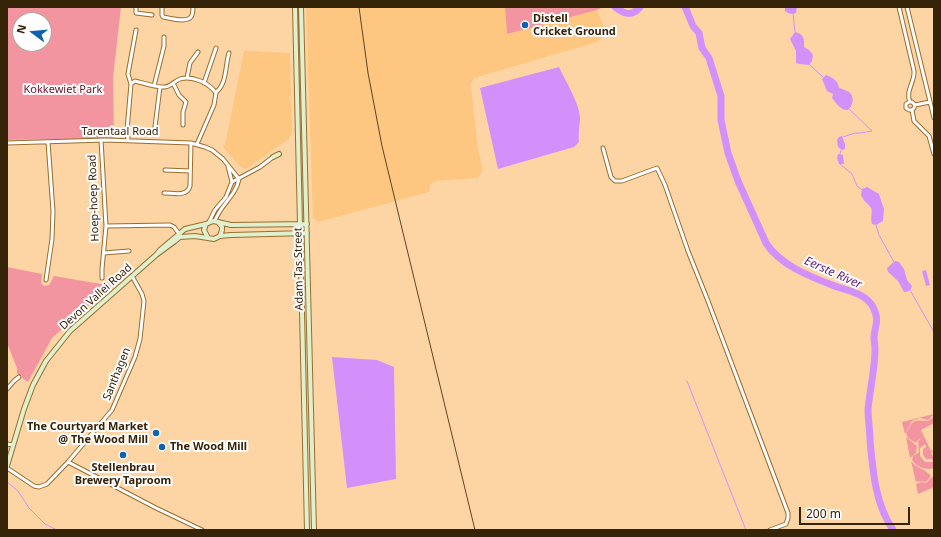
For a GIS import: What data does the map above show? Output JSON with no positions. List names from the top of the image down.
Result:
{
  "streets": {
    "main road": ["Adam Tas Street", "Devon Vallei Road"],
    "street": ["Tarentaal Road", "Hoep-hoep Road", "Santhagen"]
  },
  "crossings": [
    ["Tarentaal Road", "Hoep-hoep Road"],
    ["Devon Vallei Road", "Santhagen"]
  ],
  "water": ["Eerste River"],
  "parks": ["Kokkewiet Park"],
  "places": [
    "Distell Cricket Ground",
    "The Courtyard Market @ The Wood Mill",
    "The Wood Mill",
    "Stellenbrau Brewery Taproom"
  ],
  "scale_bar": "200 m",
  "north": "left"
}
